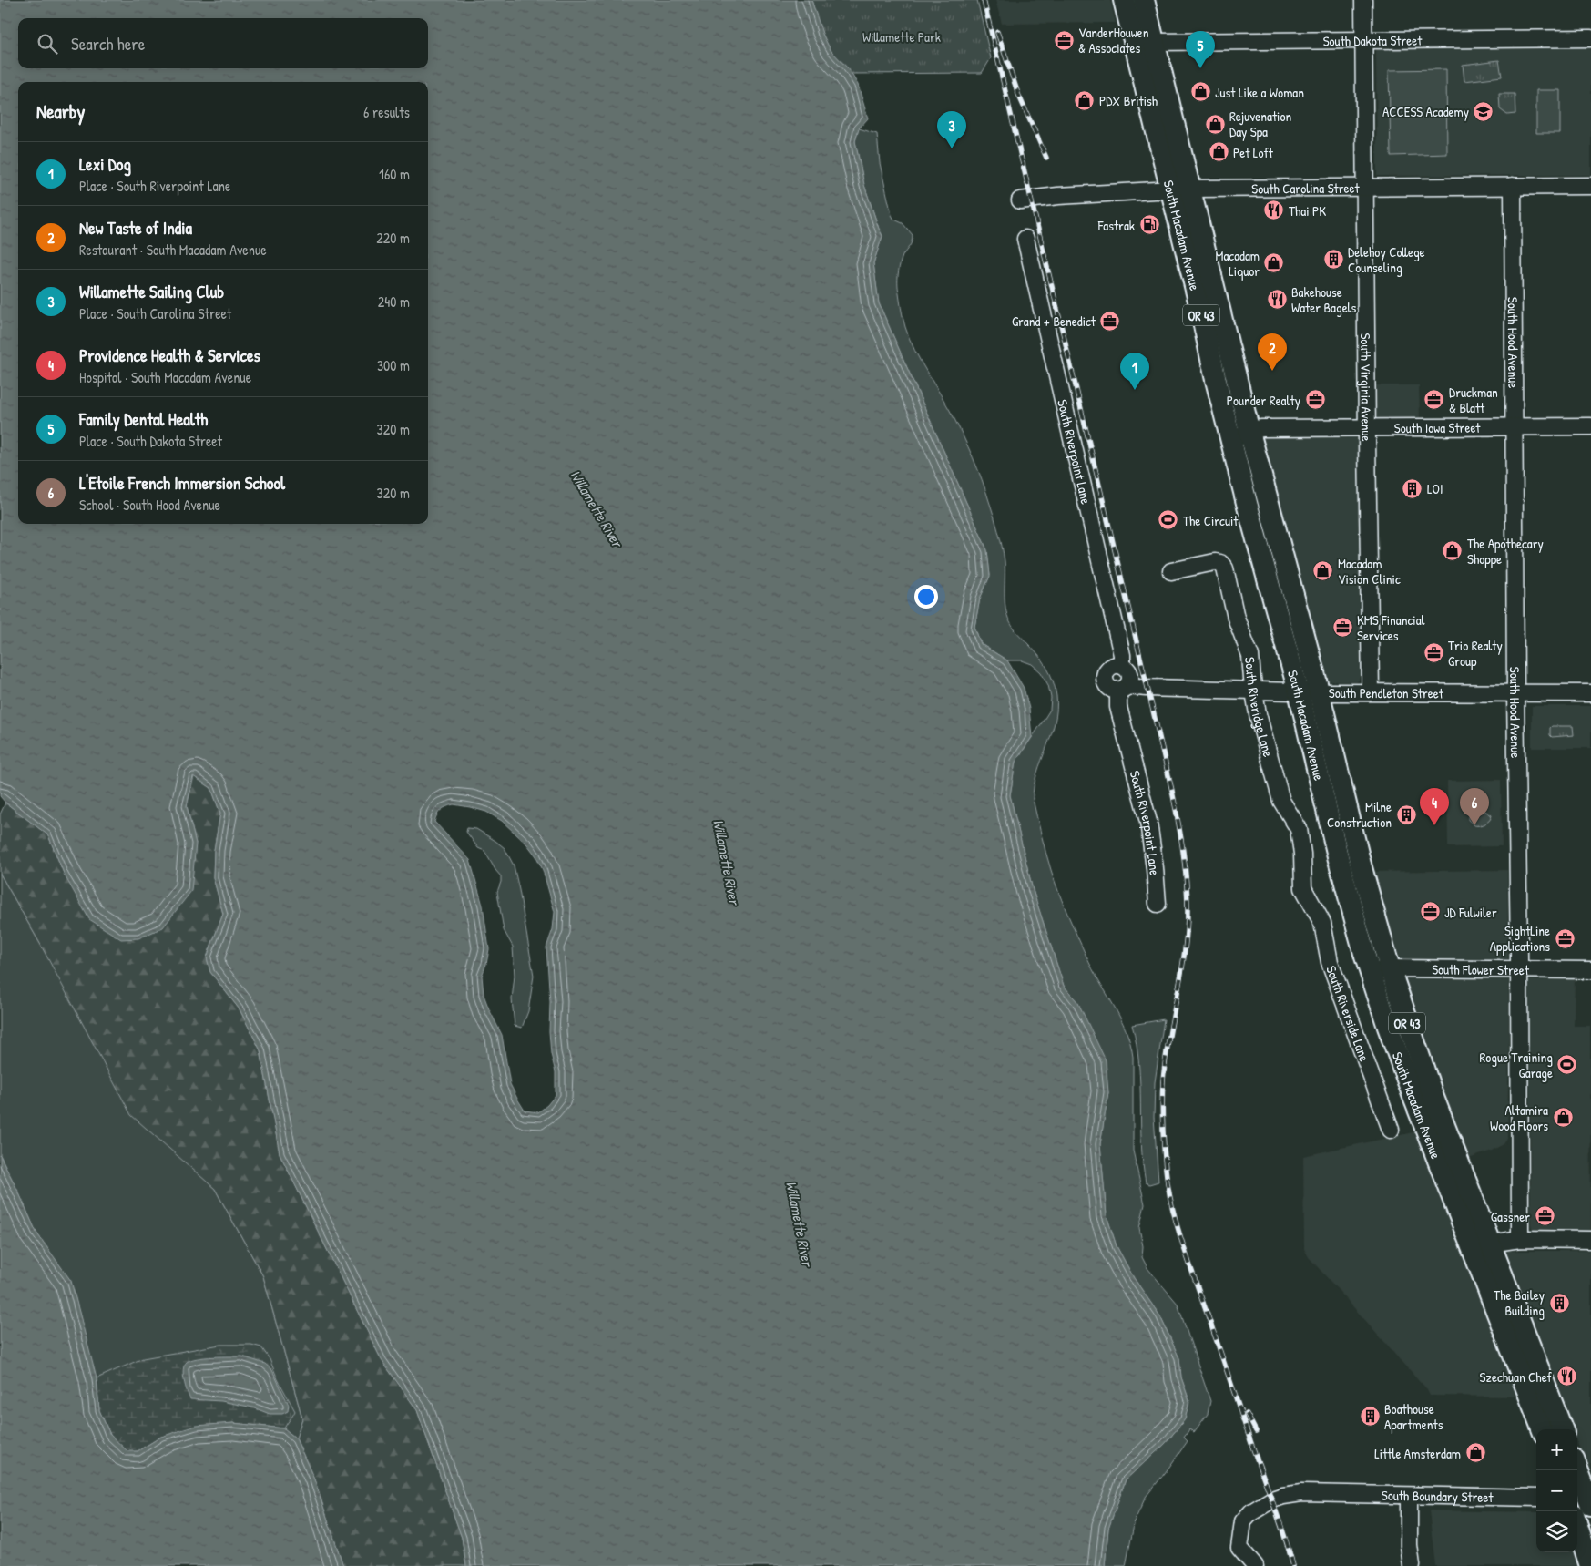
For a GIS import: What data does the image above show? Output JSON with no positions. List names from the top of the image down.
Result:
{
  "streets": {
    "main road": ["South Macadam Avenue", "OR 43"],
    "street": [
      "South Dakota Street",
      "South Carolina Street",
      "South Hood Avenue",
      "South Virginia Avenue",
      "South Iowa Street",
      "South Riverpoint Lane",
      "South Pendleton Street",
      "South Riveridge Lane",
      "South Flower Street",
      "South Riverside Lane",
      "South Boundary Street"
    ]
  },
  "crossings": [
    ["South Dakota Street", "South Macadam Avenue"],
    ["South Dakota Street", "South Virginia Avenue"],
    ["South Carolina Street", "South Macadam Avenue"],
    ["South Carolina Street", "South Hood Avenue"],
    ["South Carolina Street", "South Virginia Avenue"],
    ["South Macadam Avenue", "South Iowa Street"],
    ["South Macadam Avenue", "South Pendleton Street"],
    ["South Macadam Avenue", "South Flower Street"],
    ["South Hood Avenue", "South Iowa Street"],
    ["South Hood Avenue", "South Pendleton Street"],
    ["South Hood Avenue", "South Flower Street"],
    ["South Virginia Avenue", "South Iowa Street"],
    ["South Virginia Avenue", "South Pendleton Street"],
    ["South Riverpoint Lane", "South Pendleton Street"],
    ["South Pendleton Street", "South Riveridge Lane"],
    ["South Riveridge Lane", "South Riverside Lane"]
  ],
  "water": ["Willamette River"],
  "parks": ["Willamette Park"],
  "places": {
    "office": [
      "VanderHouwen & Associates",
      "Grand + Benedict",
      "Pounder Realty",
      "Druckman & Blatt",
      "KMS Financial Services",
      "Trio Realty Group",
      "JD Fulwiler",
      "SightLine Applications",
      "Gassner"
    ],
    "shop": [
      "Just Like a Woman",
      "PDX British",
      "Rejuvenation Day Spa",
      "Pet Loft",
      "Macadam Liquor",
      "The Apothecary Shoppe",
      "Macadam Vision Clinic",
      "Altamira Wood Floors",
      "Little Amsterdam"
    ],
    "school or university": ["ACCESS Academy"],
    "restaurant": ["Thai PK", "Bakehouse Water Bagels", "Szechuan Chef"],
    "fuel station": ["Fastrak"],
    "building": [
      "Delehoy College Counseling",
      "LOI",
      "Milne Construction",
      "The Bailey Building",
      "Boathouse Apartments"
    ],
    "sports": ["The Circuit", "Rogue Training Garage"]
  },
  "page": {
    "search": "Search here",
    "pins": [
      "5",
      "3",
      "2",
      "1",
      "4",
      "6"
    ],
    "heading": ["Nearby", "6 results"],
    "list": [
      {
        "mark": "1",
        "name": "Lexi Dog",
        "note": "Place · South Riverpoint Lane",
        "value": "160 m"
      },
      {
        "mark": "2",
        "name": "New Taste of India",
        "note": "Restaurant · South Macadam Avenue",
        "value": "220 m"
      },
      {
        "mark": "3",
        "name": "Willamette Sailing Club",
        "note": "Place · South Carolina Street",
        "value": "240 m"
      },
      {
        "mark": "4",
        "name": "Providence Health & Services",
        "note": "Hospital · South Macadam Avenue",
        "value": "300 m"
      },
      {
        "mark": "5",
        "name": "Family Dental Health",
        "note": "Place · South Dakota Street",
        "value": "320 m"
      },
      {
        "mark": "6",
        "name": "L'Etoile French Immersion School",
        "note": "School · South Hood Avenue",
        "value": "320 m"
      }
    ],
    "map_buttons": ["+", "−"]
  }
}
